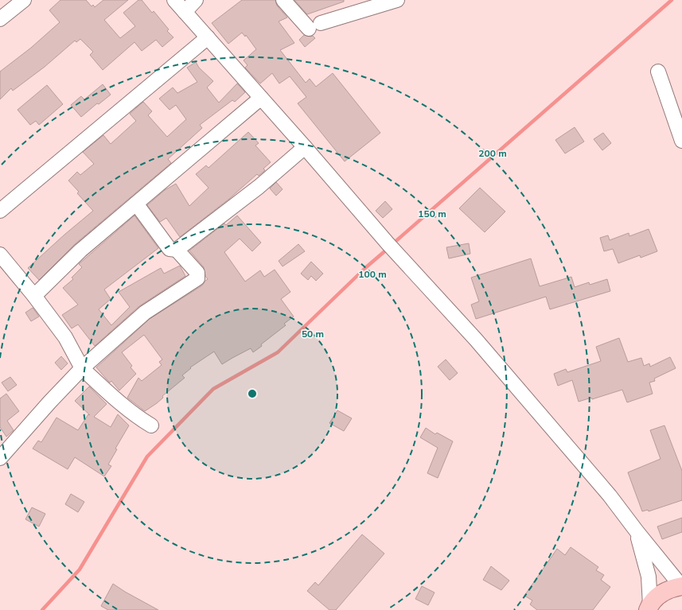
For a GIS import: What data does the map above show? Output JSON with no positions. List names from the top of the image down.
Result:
{
  "rings": [
    "200 m",
    "150 m",
    "100 m",
    "50 m"
  ]
}
